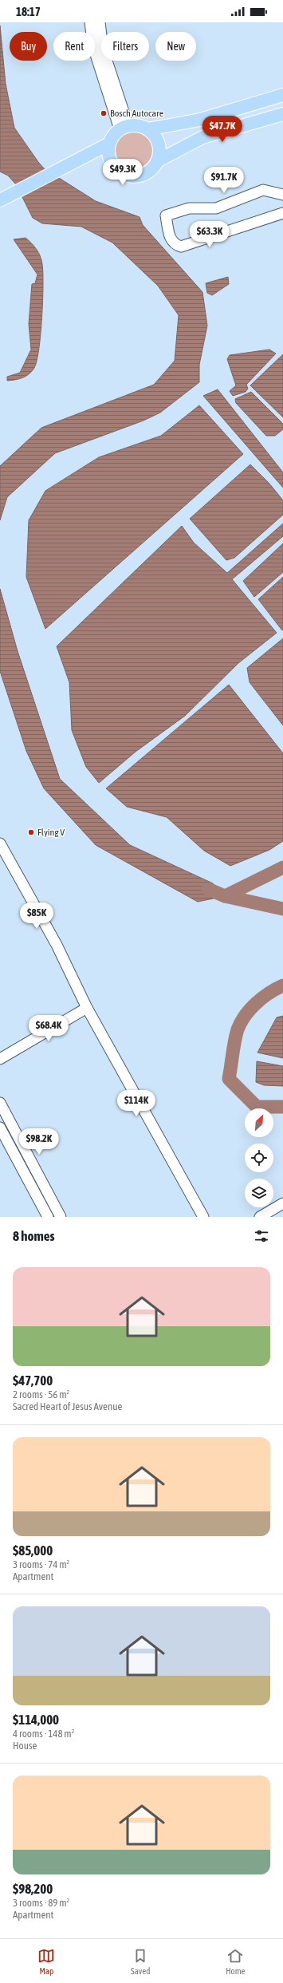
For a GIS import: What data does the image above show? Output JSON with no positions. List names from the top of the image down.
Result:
{
  "places": ["Bosch Autocare", "Flying V"],
  "north": "top right",
  "page": {
    "status": "18:17",
    "chip": [
      "Buy",
      "Rent",
      "Filters",
      "New"
    ],
    "price": [
      "$47.7K",
      "$49.3K",
      "$91.7K",
      "$63.3K",
      "$85K",
      "$68.4K",
      "$114K",
      "$98.2K"
    ],
    "heading": "8 homes",
    "list": [
      {
        "name": "$47,700",
        "note": "2 rooms · 56 m² · Sacred Heart of Jesus Avenue"
      },
      {
        "name": "$85,000",
        "note": "3 rooms · 74 m² · Apartment"
      },
      {
        "name": "$114,000",
        "note": "4 rooms · 148 m² · House"
      },
      {
        "name": "$98,200",
        "note": "3 rooms · 89 m² · Apartment"
      }
    ],
    "tabs": ["Map", "Saved", "Home"]
  }
}
